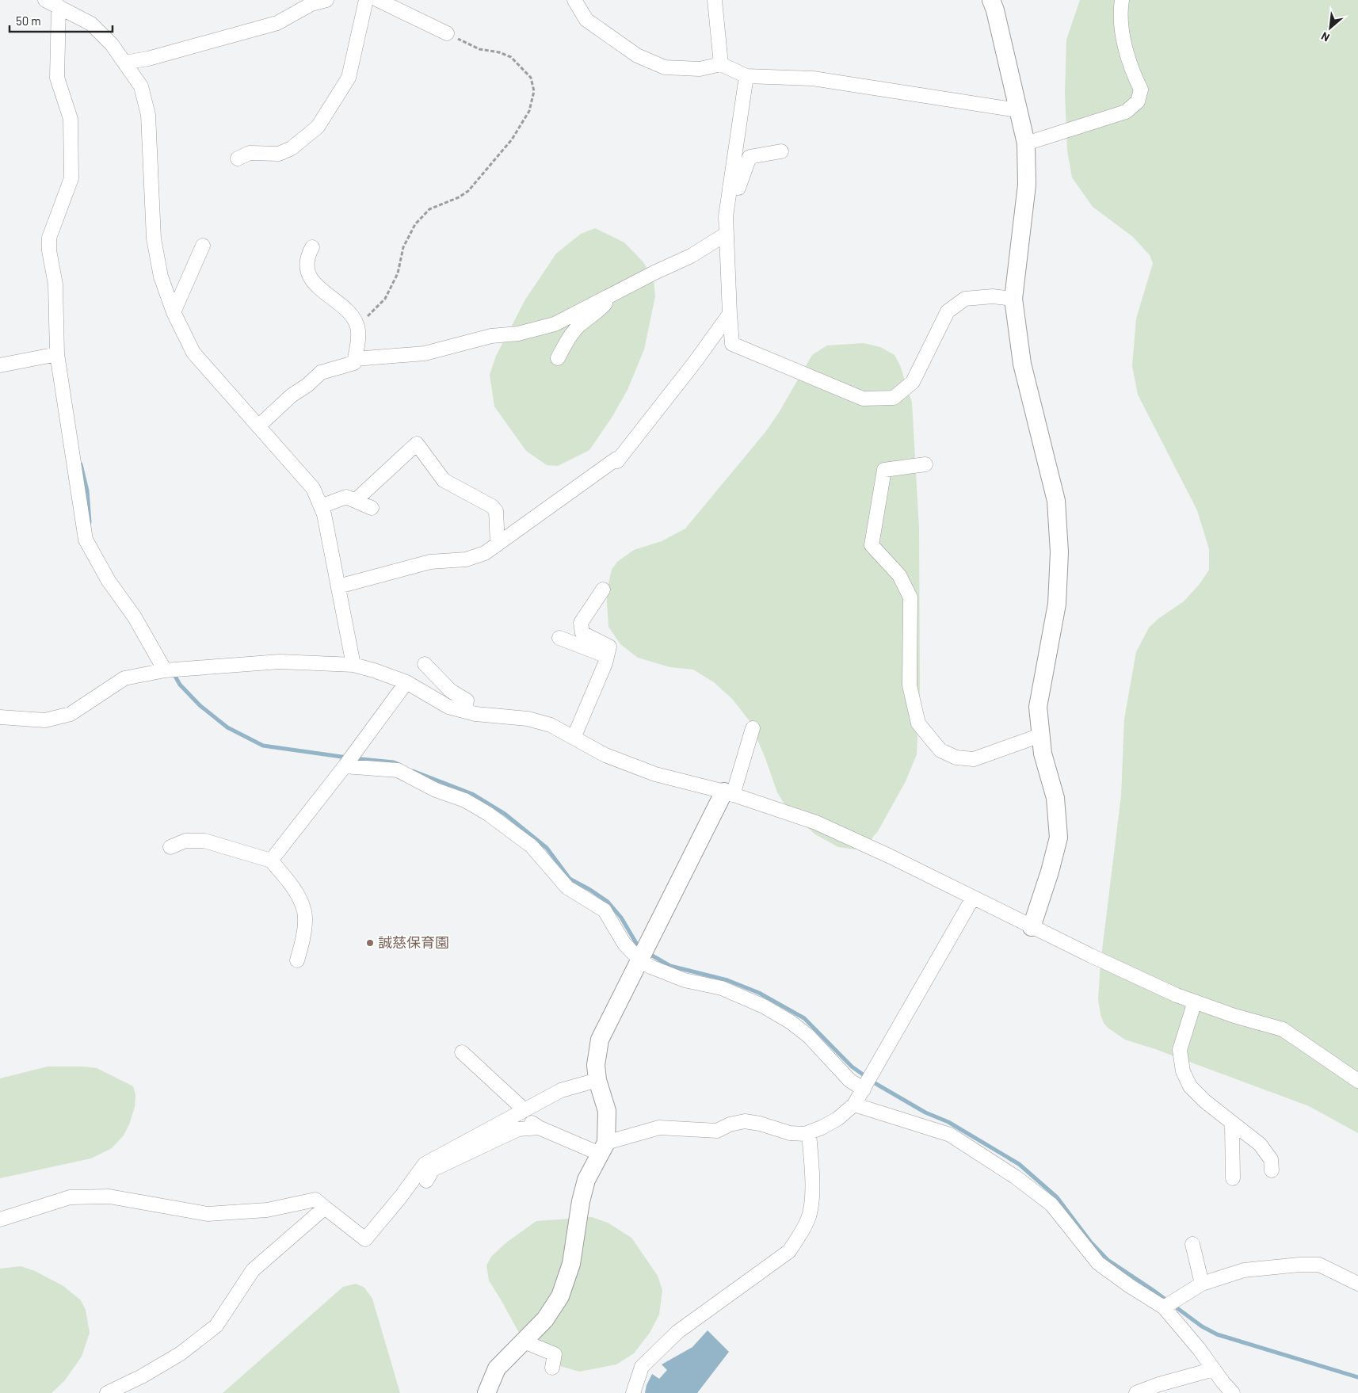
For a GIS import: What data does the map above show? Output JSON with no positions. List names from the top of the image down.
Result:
{
  "places": ["誠慈保育園"],
  "scale_bar": "50 m",
  "north": "bottom left"
}
